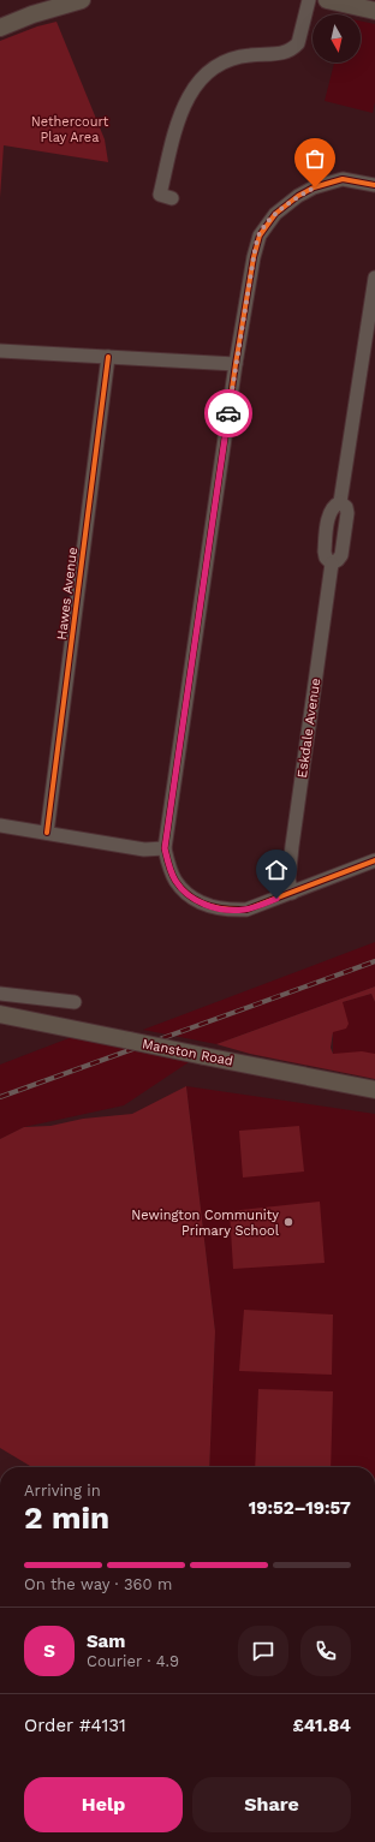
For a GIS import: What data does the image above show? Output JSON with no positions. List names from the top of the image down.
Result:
{
  "streets": {
    "main road": ["Manston Road"],
    "street": ["Hawes Avenue", "Eskdale Avenue"]
  },
  "parks": ["Nethercourt Play Area"],
  "places": ["Newington Community Primary School"],
  "north": "bottom",
  "page": {
    "heading": ["2 min", "Arriving in", "19:52–19:57"],
    "panel": [
      "Sam",
      "Courier · 4.9",
      "Order #4131",
      "£41.84"
    ],
    "bar": "On the way · 360 m",
    "round": "S",
    "buttons": ["Help", "Share"]
  }
}
